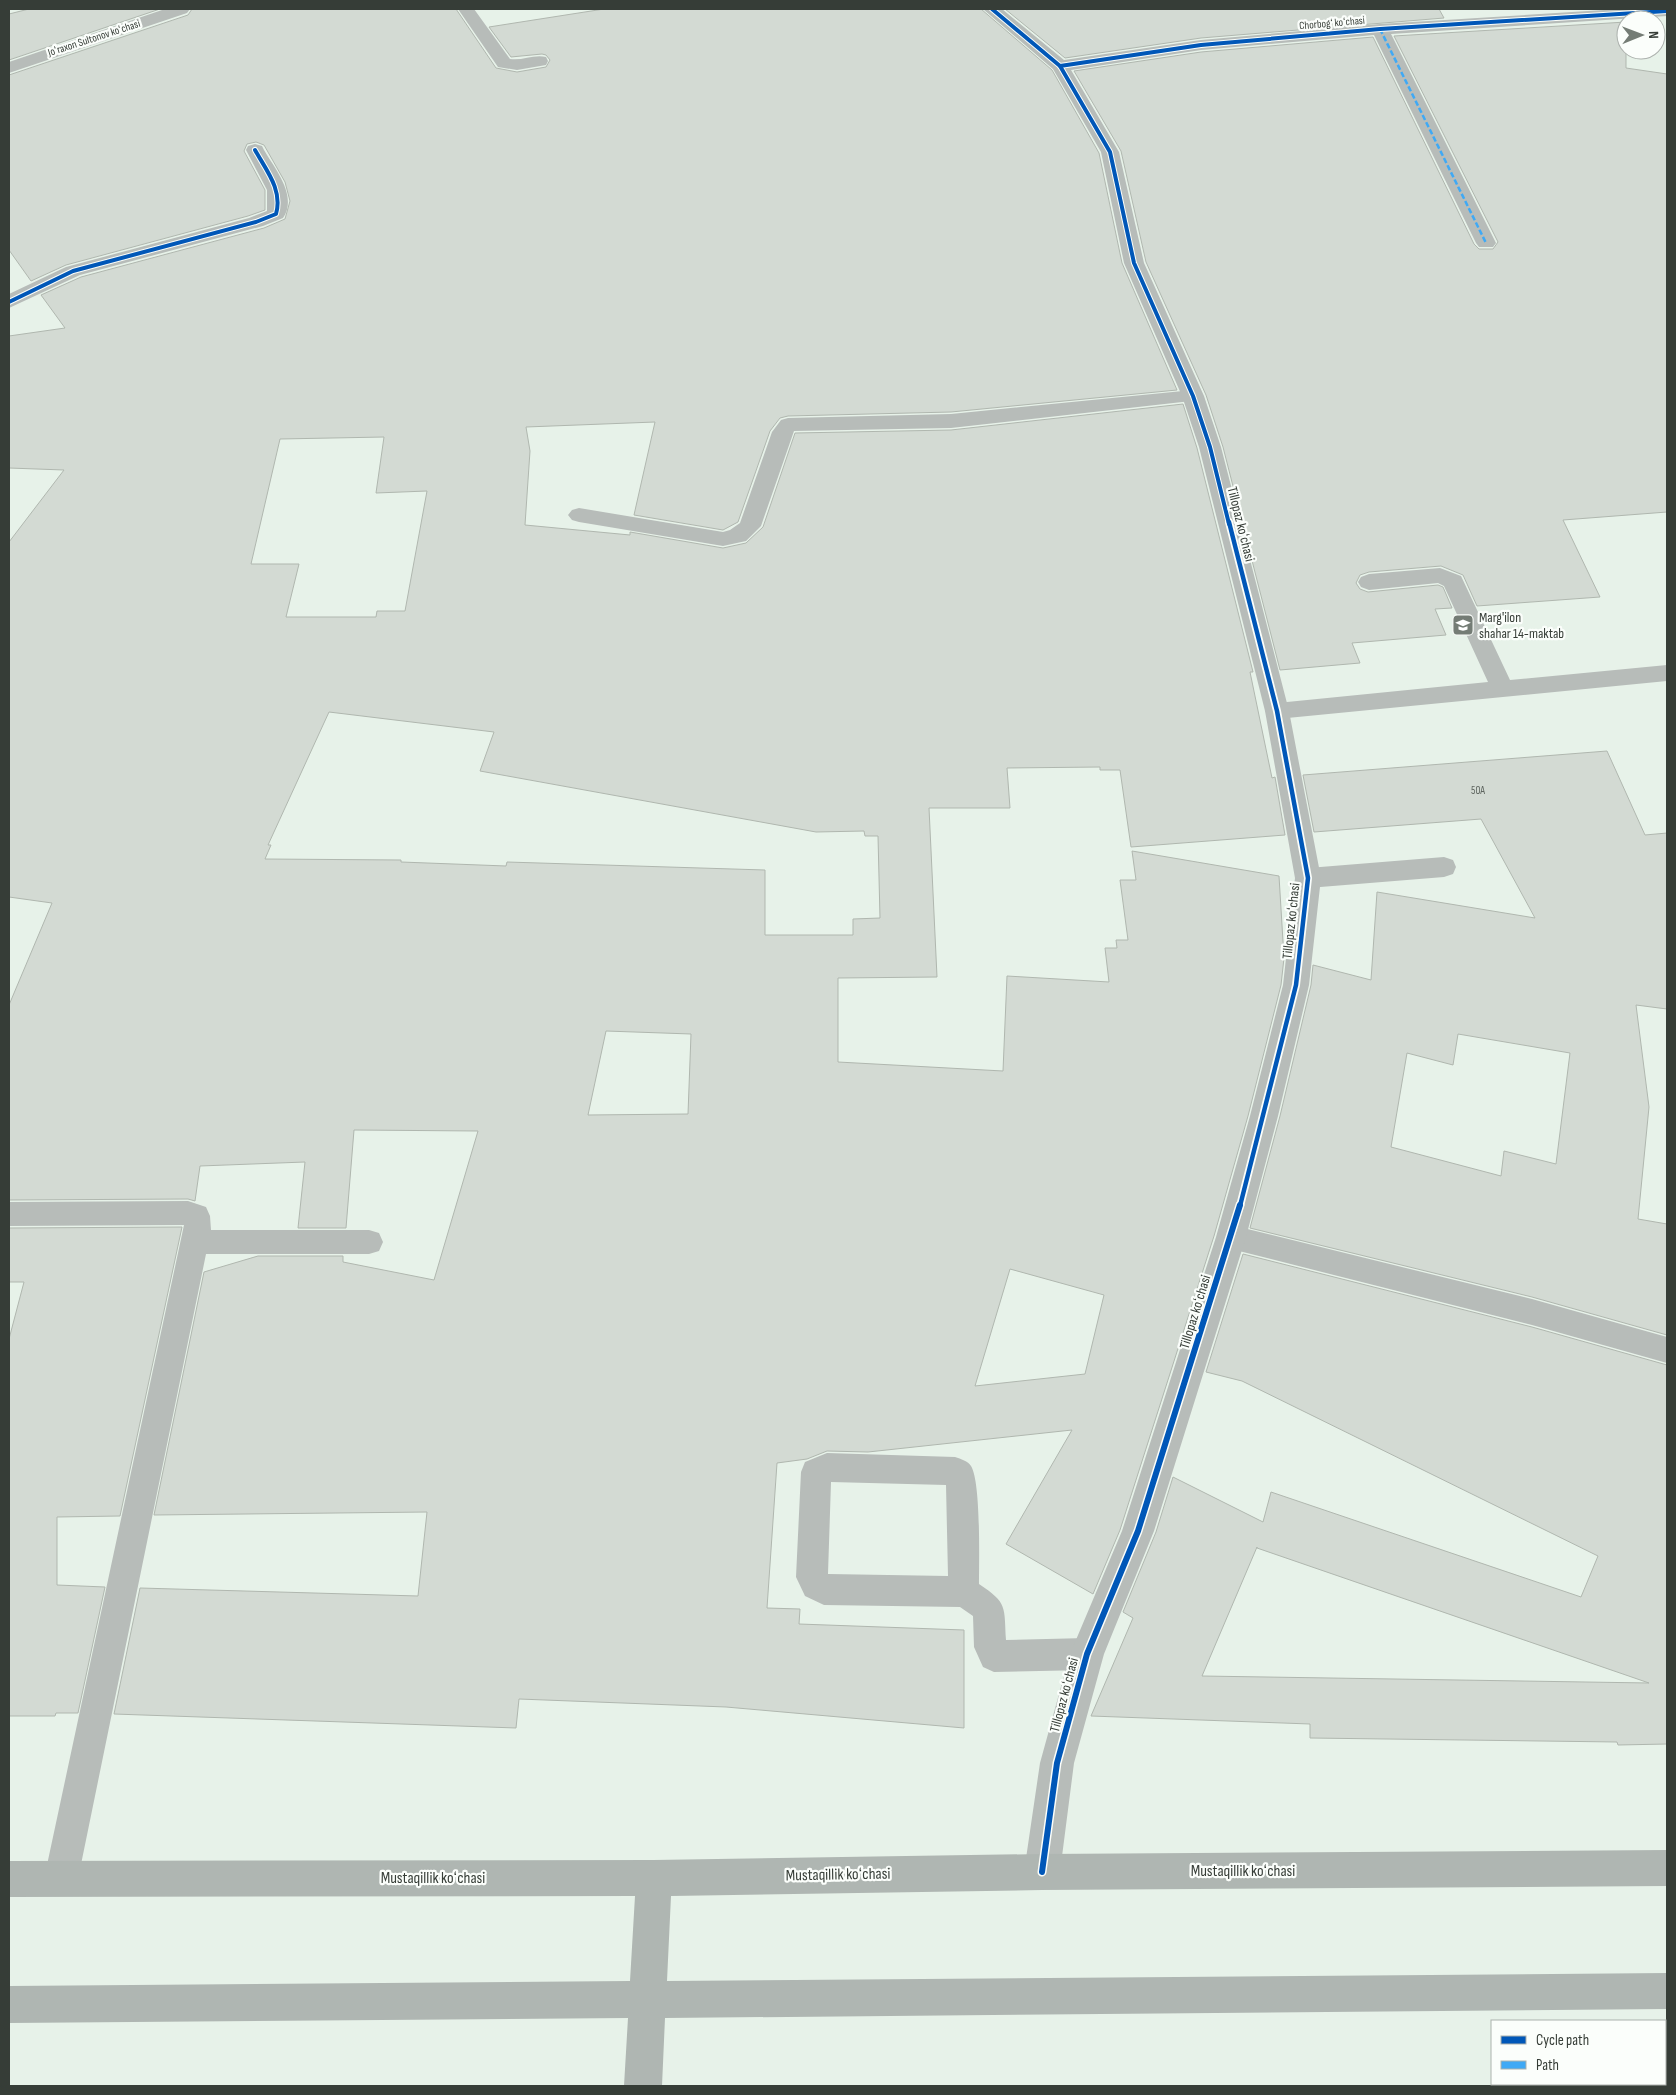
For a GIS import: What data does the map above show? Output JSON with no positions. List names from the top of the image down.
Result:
{
  "streets": {
    "main road": ["Mustaqillik koʻchasi"],
    "street": ["Chorbogʻ koʻchasi", "Joʻraxon Sultonov koʻchasi", "Tillopaz koʻchasi"]
  },
  "crossings": [
    ["Chorbogʻ koʻchasi", "Tillopaz koʻchasi"],
    ["Tillopaz koʻchasi", "Mustaqillik koʻchasi"]
  ],
  "places": {
    "school or university": ["Marg'ilon shahar 14-maktab"]
  },
  "house_numbers": ["50A"],
  "legend": ["Cycle path", "Path"],
  "north": "right"
}
